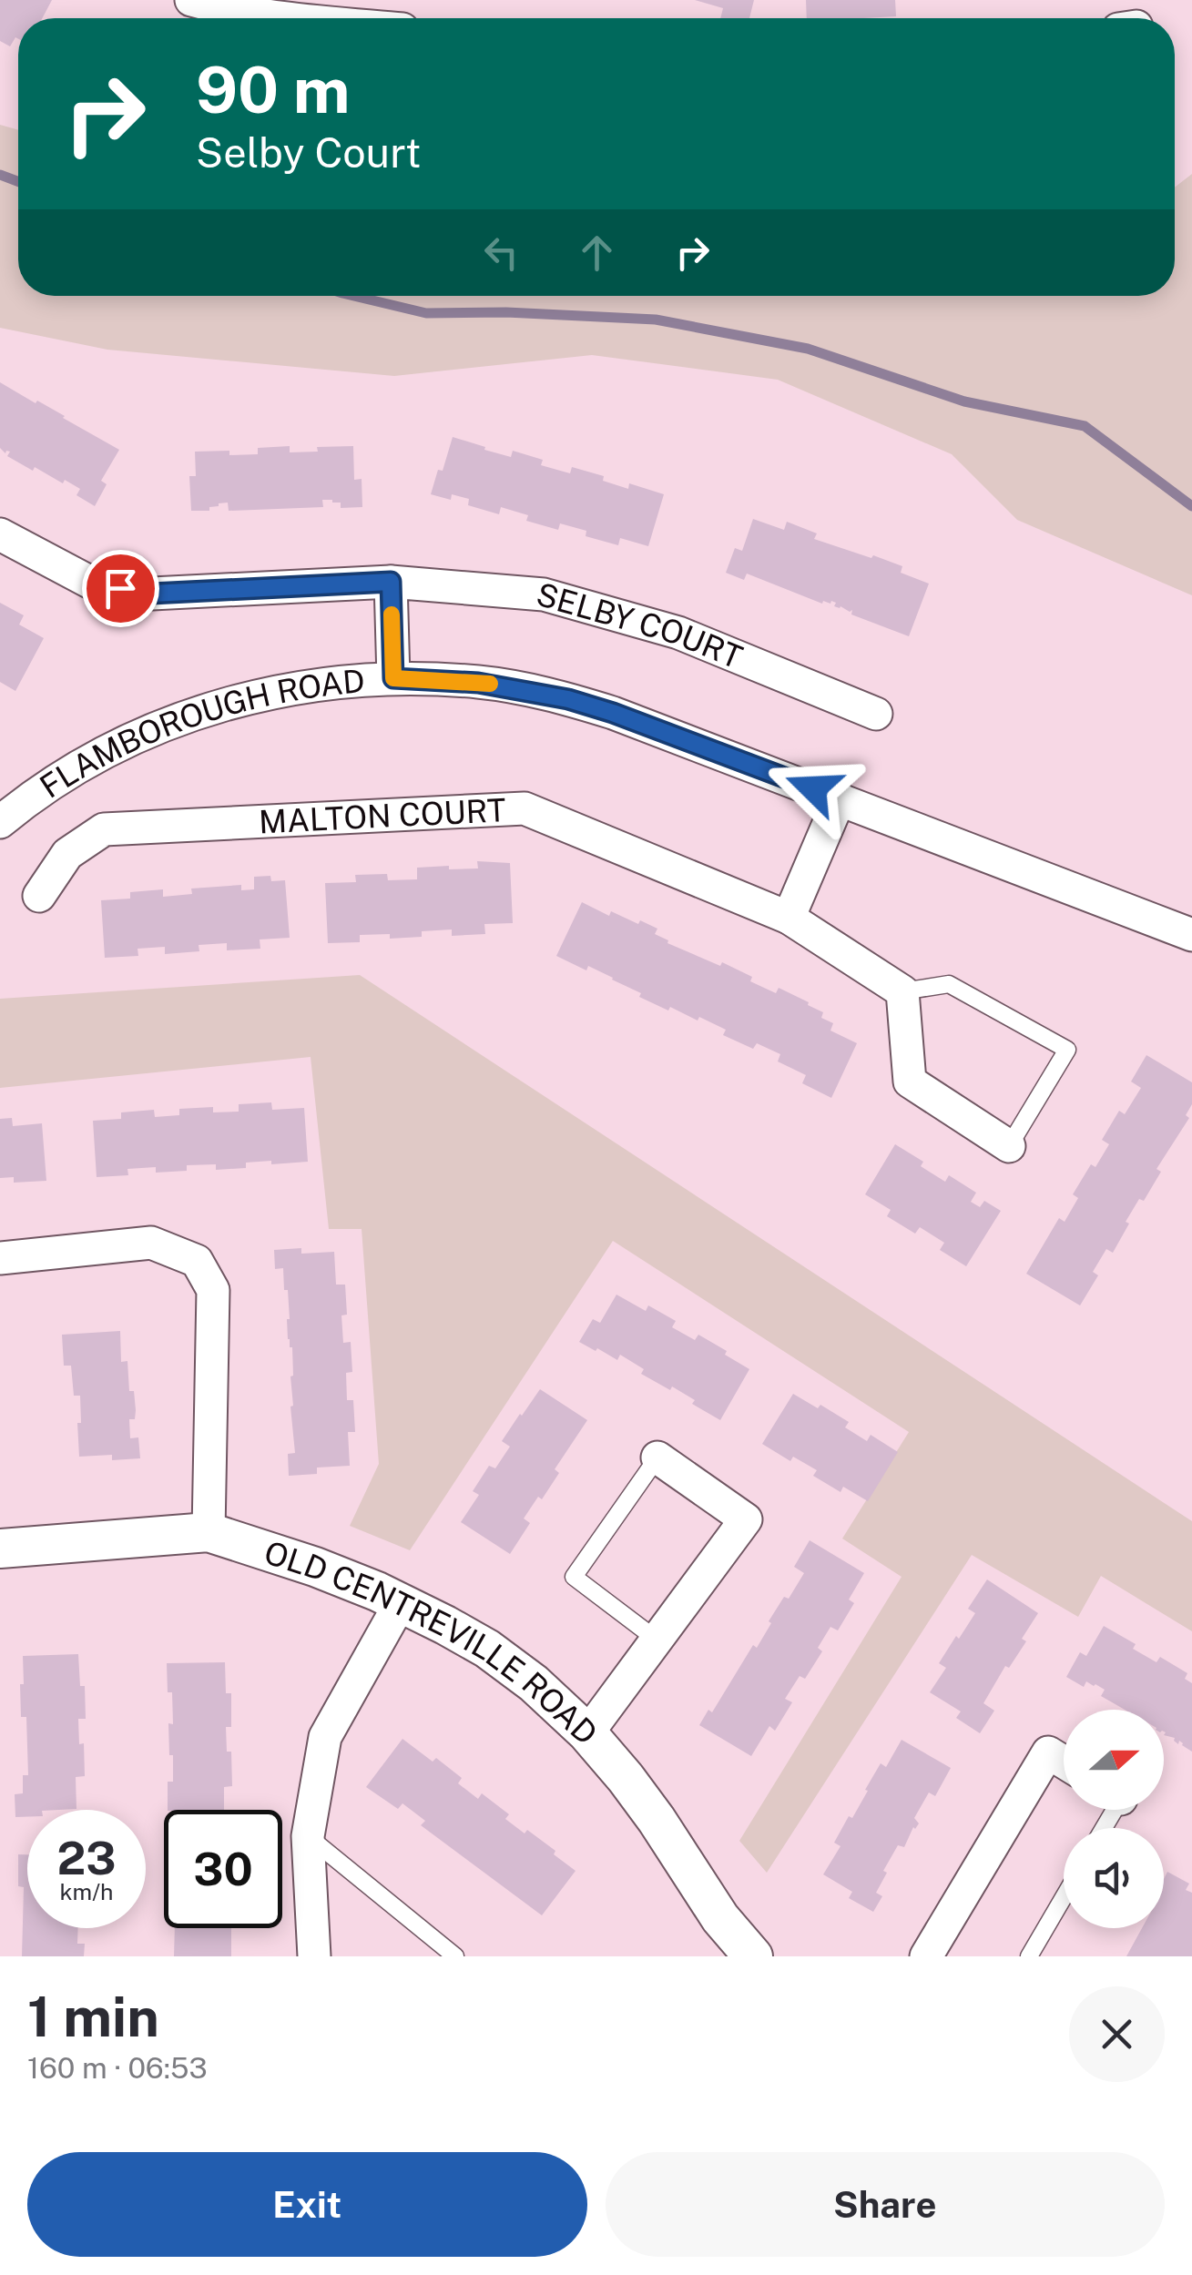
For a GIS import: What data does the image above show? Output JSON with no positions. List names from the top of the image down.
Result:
{
  "streets": {
    "street": [
      "SELBY COURT",
      "FLAMBOROUGH ROAD",
      "MALTON COURT",
      "OLD CENTREVILLE ROAD"
    ]
  },
  "north": "right",
  "page": {
    "turn": ["90 m", "Selby Court"],
    "speed": "23 km/h",
    "limit": "30",
    "heading": ["1 min", "160 m · 06:53"],
    "buttons": ["Exit", "Share"]
  }
}
